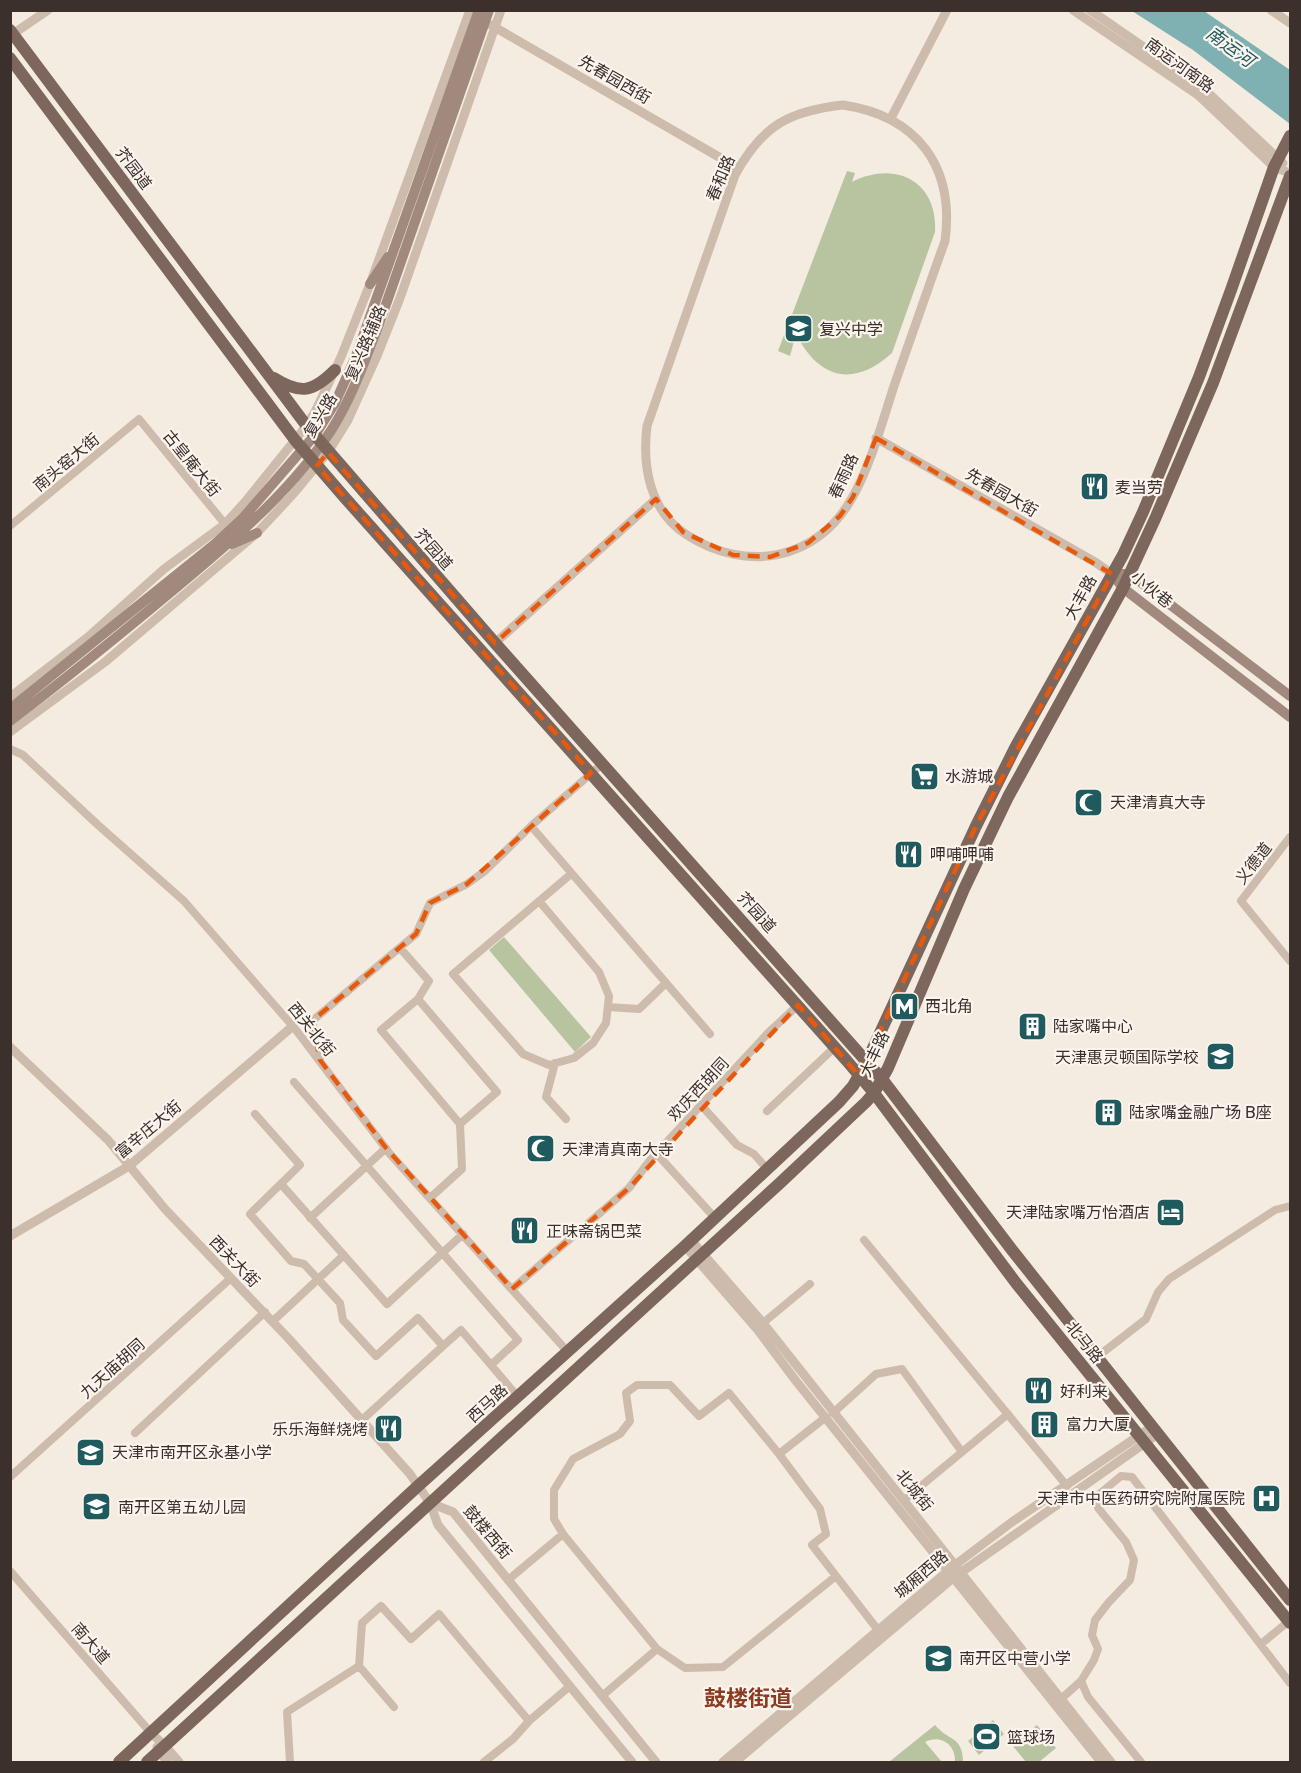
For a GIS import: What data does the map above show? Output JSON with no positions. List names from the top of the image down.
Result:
{
  "streets": {
    "main road": [
      "芥园道",
      "复兴路",
      "小伙巷",
      "大丰路",
      "北马路",
      "西马路"
    ],
    "street": [
      "南运河南路",
      "先春园西街",
      "春和路",
      "复兴路辅路",
      "南头窑大街",
      "古皇庵大街",
      "春雨路",
      "先春园大街",
      "义德道",
      "西关北街",
      "欢庆西胡同",
      "富辛庄大街",
      "西关大街",
      "九天庙胡同",
      "北城街",
      "鼓楼西街",
      "城厢西路",
      "南大道"
    ]
  },
  "crossings": [
    ["南运河南路", "大丰路"],
    ["先春园西街", "春和路"],
    ["先春园西街", "复兴路辅路"],
    ["先春园西街", "复兴路"],
    ["芥园道", "复兴路辅路"],
    ["芥园道", "复兴路"],
    ["芥园道", "大丰路"],
    ["芥园道", "欢庆西胡同"],
    ["芥园道", "北马路"],
    ["芥园道", "西马路"],
    ["春和路", "春雨路"],
    ["复兴路辅路", "复兴路"],
    ["复兴路辅路", "古皇庵大街"],
    ["南头窑大街", "古皇庵大街"],
    ["春雨路", "先春园大街"],
    ["先春园大街", "小伙巷"],
    ["先春园大街", "大丰路"],
    ["小伙巷", "大丰路"],
    ["大丰路", "北马路"],
    ["大丰路", "西马路"],
    ["西关北街", "欢庆西胡同"],
    ["西关北街", "富辛庄大街"],
    ["西关北街", "西马路"],
    ["富辛庄大街", "西关大街"],
    ["西关大街", "九天庙胡同"],
    ["西关大街", "西马路"],
    ["西关大街", "鼓楼西街"],
    ["北马路", "西马路"],
    ["北马路", "城厢西路"],
    ["西马路", "北城街"],
    ["西马路", "南大道"],
    ["北城街", "城厢西路"]
  ],
  "districts": ["鼓楼街道"],
  "water": ["南运河"],
  "places": {
    "school or university": [
      "复兴中学",
      "天津惠灵顿国际学校",
      "天津市南开区永基小学",
      "南开区第五幼儿园",
      "南开区中营小学"
    ],
    "restaurant": [
      "麦当劳",
      "呷哺呷哺",
      "正味斋锅巴菜",
      "好利来",
      "乐乐海鲜烧烤"
    ],
    "supermarket": ["水游城"],
    "mosque": ["天津清真大寺", "天津清真南大寺"],
    "metro station": ["西北角"],
    "building": ["陆家嘴中心", "陆家嘴金融广场 B座", "富力大厦"],
    "hotel": ["天津陆家嘴万怡酒店"],
    "hospital": ["天津市中医药研究院附属医院"],
    "sports": ["篮球场"]
  }
}
